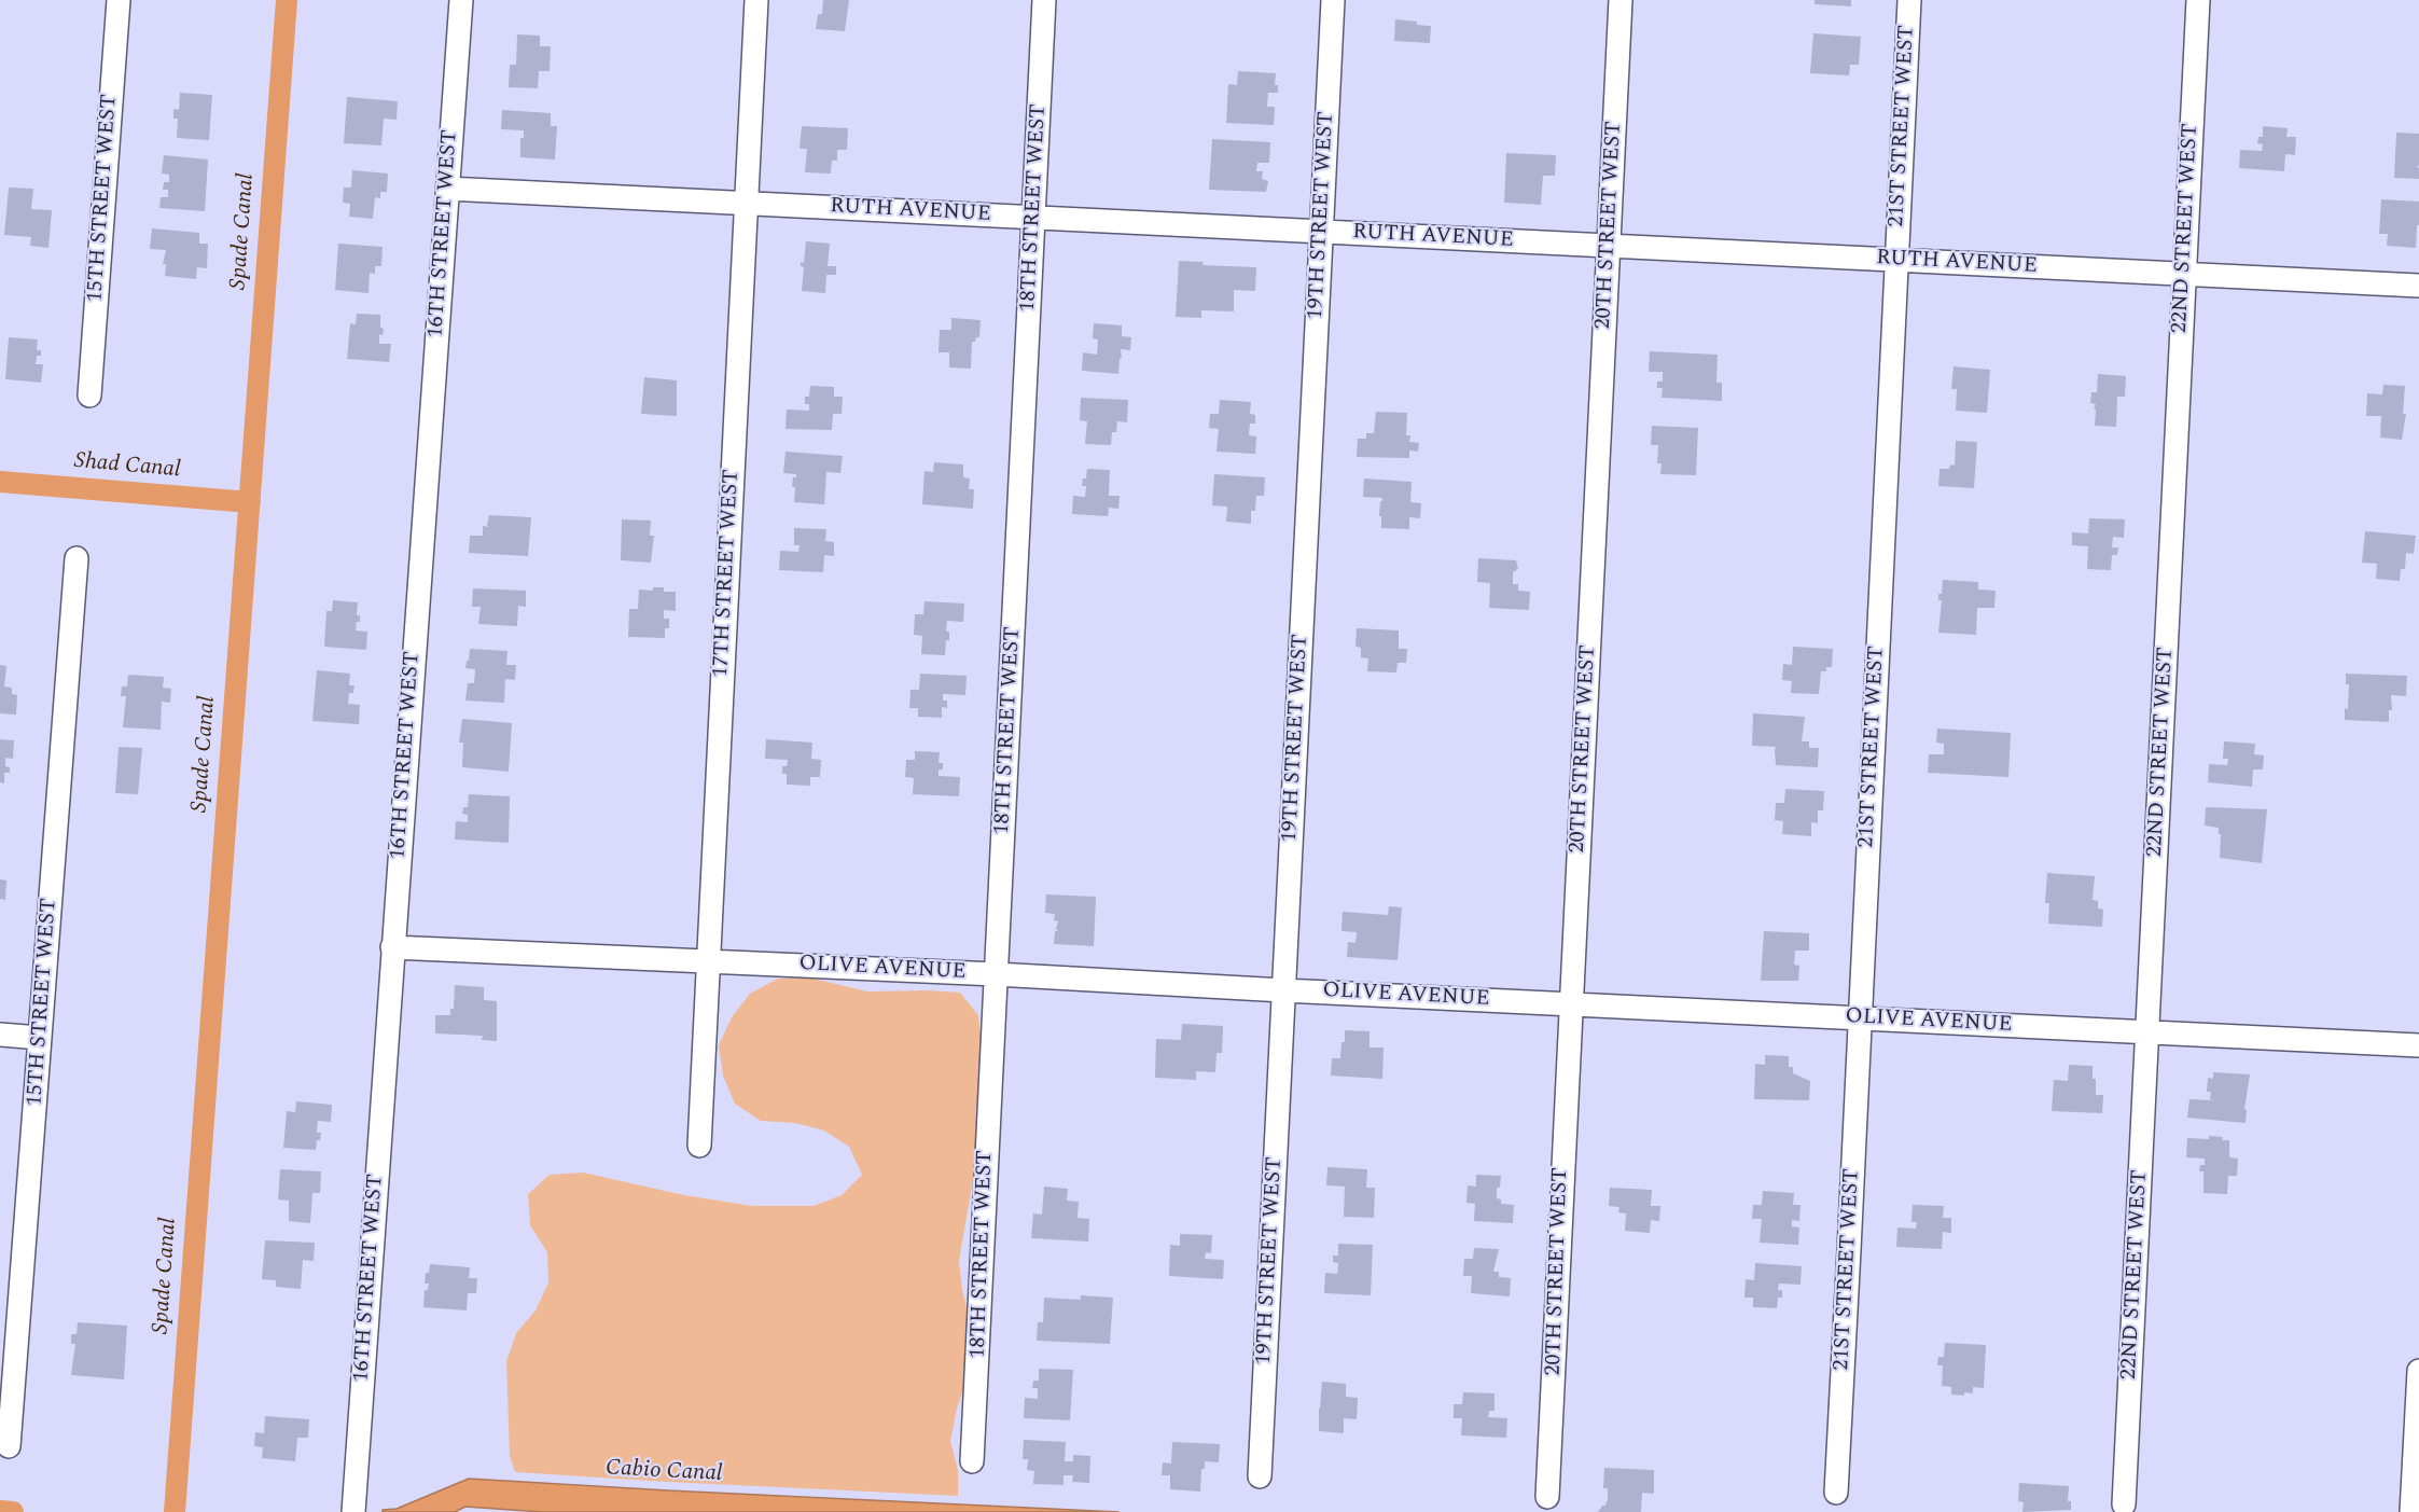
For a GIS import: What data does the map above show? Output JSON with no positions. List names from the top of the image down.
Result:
{
  "streets": {
    "street": [
      "21ST STREET WEST",
      "15TH STREET WEST",
      "18TH STREET WEST",
      "RUTH AVENUE",
      "19TH STREET WEST",
      "20TH STREET WEST",
      "22ND STREET WEST",
      "16TH STREET WEST",
      "17TH STREET WEST",
      "OLIVE AVENUE"
    ]
  },
  "crossings": [
    ["21ST STREET WEST", "RUTH AVENUE"],
    ["21ST STREET WEST", "OLIVE AVENUE"],
    ["18TH STREET WEST", "RUTH AVENUE"],
    ["18TH STREET WEST", "OLIVE AVENUE"],
    ["RUTH AVENUE", "19TH STREET WEST"],
    ["RUTH AVENUE", "20TH STREET WEST"],
    ["RUTH AVENUE", "22ND STREET WEST"],
    ["RUTH AVENUE", "16TH STREET WEST"],
    ["RUTH AVENUE", "17TH STREET WEST"],
    ["19TH STREET WEST", "OLIVE AVENUE"],
    ["20TH STREET WEST", "OLIVE AVENUE"],
    ["22ND STREET WEST", "OLIVE AVENUE"],
    ["16TH STREET WEST", "OLIVE AVENUE"],
    ["17TH STREET WEST", "OLIVE AVENUE"]
  ],
  "water": ["Spade Canal", "Shad Canal", "Cabio Canal"]
}
